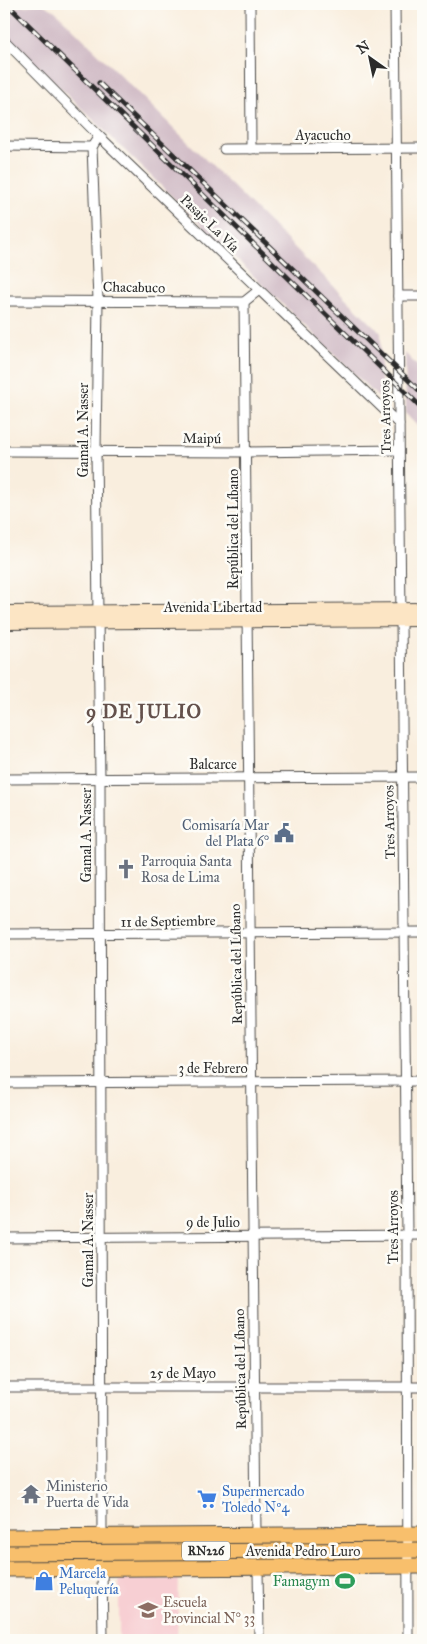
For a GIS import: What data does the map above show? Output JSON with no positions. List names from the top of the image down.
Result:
{
  "streets": {
    "highway": ["RN226", "Avenida Pedro Luro"],
    "main road": ["Avenida Libertad"],
    "street": [
      "Ayacucho",
      "Pasaje La Vía",
      "Chacabuco",
      "Tres Arroyos",
      "Gamal A. Nasser",
      "Maipú",
      "República del Líbano",
      "Balcarce",
      "11 de Septiembre",
      "3 de Febrero",
      "9 de Julio",
      "25 de Mayo"
    ]
  },
  "crossings": [
    ["Ayacucho", "Tres Arroyos"],
    ["Pasaje La Vía", "Tres Arroyos"],
    ["Chacabuco", "Gamal A. Nasser"],
    ["Chacabuco", "República del Líbano"],
    ["Tres Arroyos", "Maipú"],
    ["Tres Arroyos", "Avenida Libertad"],
    ["Tres Arroyos", "Balcarce"],
    ["Tres Arroyos", "11 de Septiembre"],
    ["Tres Arroyos", "3 de Febrero"],
    ["Tres Arroyos", "9 de Julio"],
    ["Tres Arroyos", "25 de Mayo"],
    ["Tres Arroyos", "Avenida Pedro Luro"],
    ["Gamal A. Nasser", "Maipú"],
    ["Gamal A. Nasser", "Avenida Libertad"],
    ["Gamal A. Nasser", "Balcarce"],
    ["Gamal A. Nasser", "11 de Septiembre"],
    ["Gamal A. Nasser", "3 de Febrero"],
    ["Gamal A. Nasser", "9 de Julio"],
    ["Gamal A. Nasser", "25 de Mayo"],
    ["Gamal A. Nasser", "Avenida Pedro Luro"],
    ["Maipú", "República del Líbano"],
    ["República del Líbano", "Avenida Libertad"],
    ["República del Líbano", "Balcarce"],
    ["República del Líbano", "11 de Septiembre"],
    ["República del Líbano", "3 de Febrero"],
    ["República del Líbano", "9 de Julio"],
    ["República del Líbano", "25 de Mayo"],
    ["República del Líbano", "Avenida Pedro Luro"]
  ],
  "districts": ["9 DE JULIO"],
  "places": {
    "public building": ["Comisaría Mar del Plata 6°"],
    "church": ["Parroquia Santa Rosa de Lima"],
    "temple": ["Ministerio Puerta de Vida"],
    "supermarket": ["Supermercado Toledo Nº4"],
    "shop": ["Marcela Peluquería"],
    "sports": ["Famagym"],
    "school or university": ["Escuela Provincial N° 33"]
  },
  "north": "top left"
}
